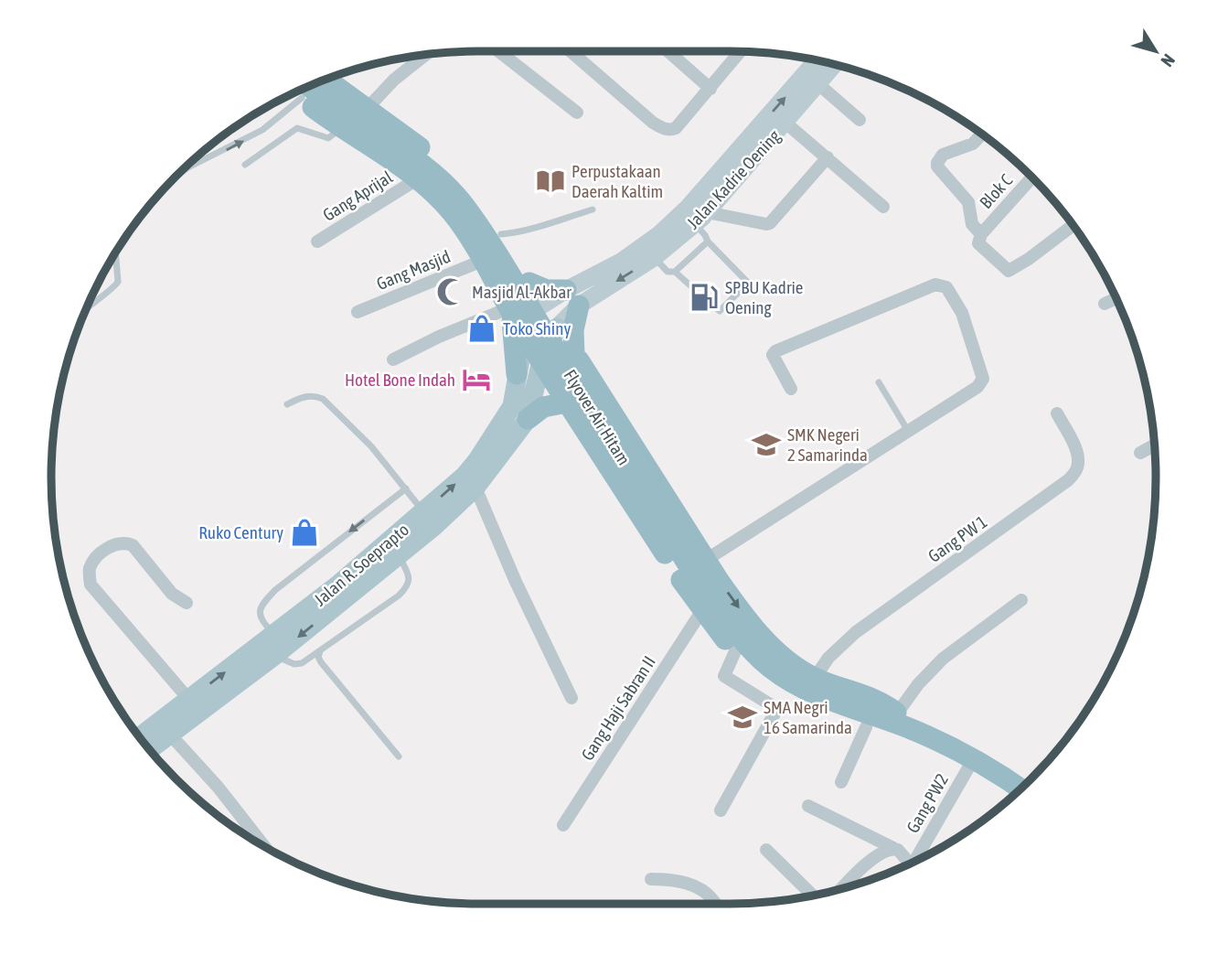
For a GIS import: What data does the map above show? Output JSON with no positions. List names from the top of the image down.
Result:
{
  "streets": {
    "highway": ["Flyover Air Hitam"],
    "main road": ["Jalan Kadrie Oening", "Jalan R. Soeprapto"],
    "street": [
      "Blok C",
      "Gang Aprijal",
      "Gang Masjid",
      "Gang PW 1",
      "Gang Haji Sabran II",
      "Gang PW2"
    ]
  },
  "places": {
    "library": ["Perpustakaan Daerah Kaltim"],
    "mosque": ["Masjid Al-Akbar"],
    "fuel station": ["SPBU Kadrie Oening"],
    "shop": ["Toko Shiny", "Ruko Century"],
    "hotel": ["Hotel Bone Indah"],
    "school or university": ["SMK Negeri 2 Samarinda", "SMA Negri 16 Samarinda"]
  },
  "north": "bottom right"
}
